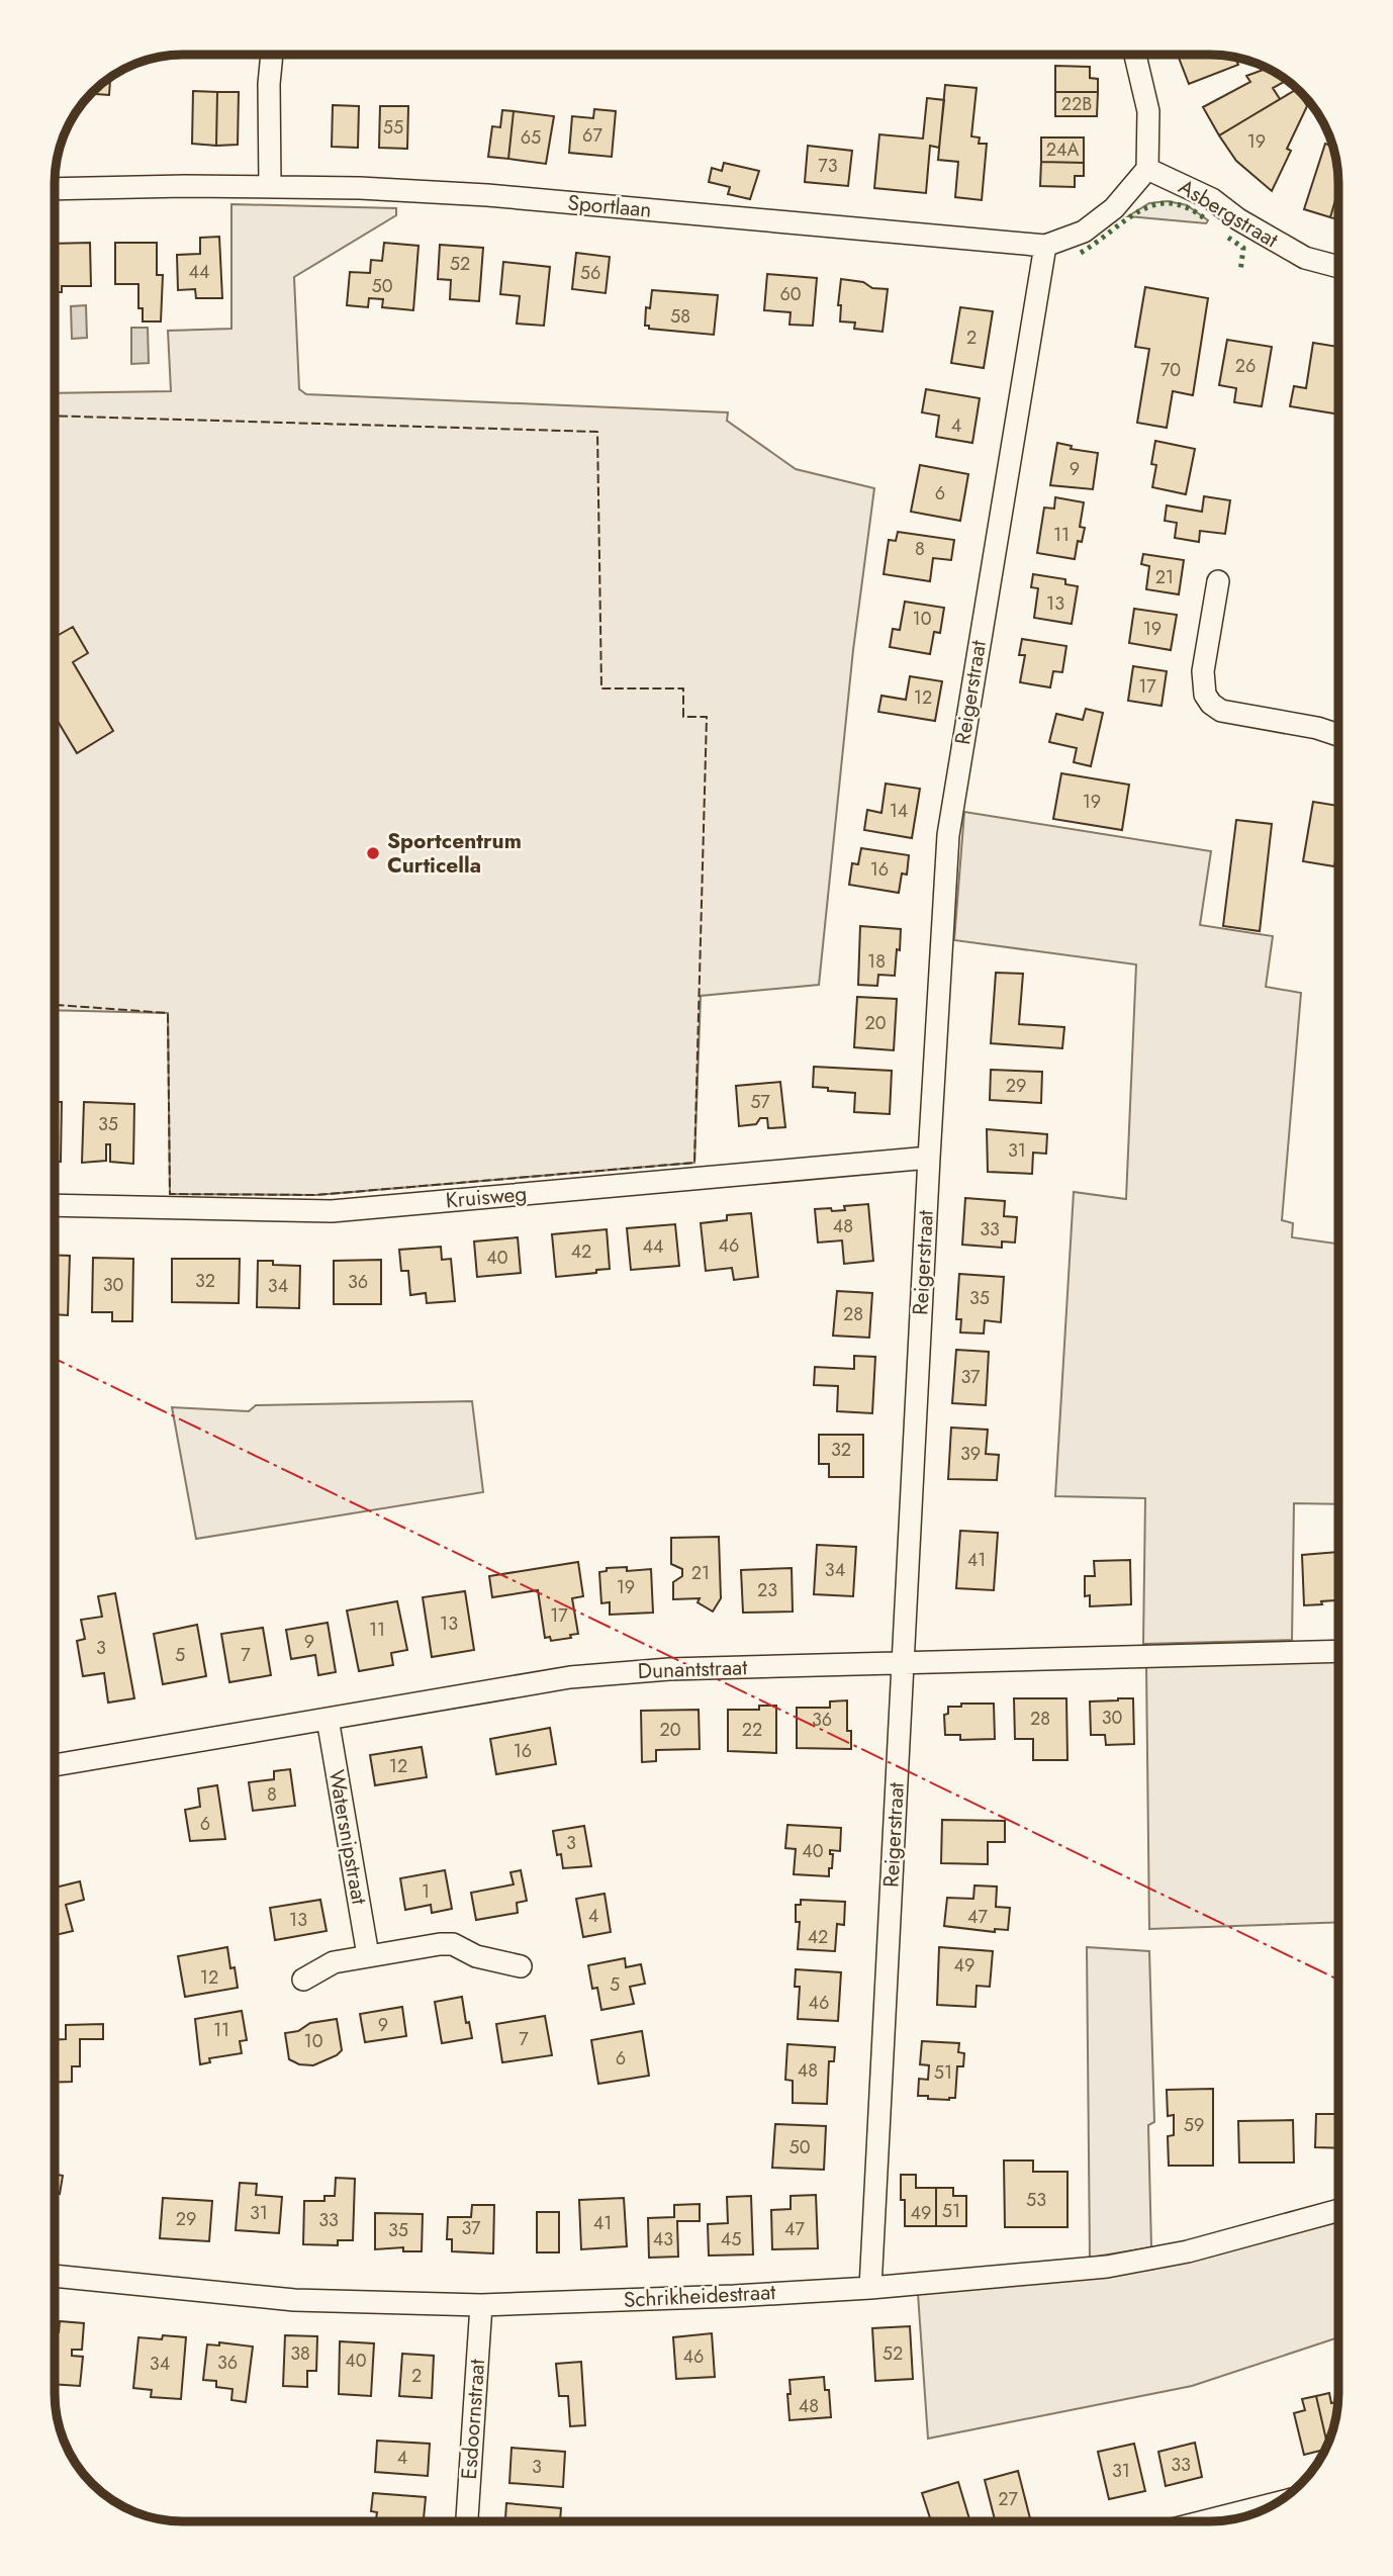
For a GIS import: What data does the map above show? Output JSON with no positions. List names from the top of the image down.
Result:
{
  "streets": {
    "street": [
      "Sportlaan",
      "Asbergstraat",
      "Reigerstraat",
      "Kruisweg",
      "Dunantstraat",
      "Watersnipstraat",
      "Schrikheidestraat",
      "Esdoornstraat"
    ]
  },
  "crossings": [
    ["Sportlaan", "Asbergstraat"],
    ["Sportlaan", "Reigerstraat"],
    ["Reigerstraat", "Kruisweg"],
    ["Reigerstraat", "Dunantstraat"],
    ["Reigerstraat", "Schrikheidestraat"],
    ["Dunantstraat", "Watersnipstraat"],
    ["Schrikheidestraat", "Esdoornstraat"]
  ],
  "places": ["Sportcentrum Curticella"],
  "house_numbers": [
    "22B",
    "55",
    "67",
    "65",
    "19",
    "24A",
    "73",
    "52",
    "44",
    "56",
    "50",
    "60",
    "58",
    "2",
    "26",
    "70",
    "4",
    "9",
    "6",
    "11",
    "8",
    "21",
    "13",
    "10",
    "19",
    "17",
    "12",
    "19",
    "14",
    "16",
    "18",
    "20",
    "29",
    "57",
    "35",
    "31",
    "48",
    "33",
    "46",
    "44",
    "42",
    "40",
    "32",
    "36",
    "30",
    "34",
    "35",
    "28",
    "37",
    "32",
    "39",
    "41",
    "34",
    "21",
    "19",
    "23",
    "17",
    "13",
    "11",
    "9",
    "3",
    "5",
    "7",
    "30",
    "28",
    "36",
    "20",
    "22",
    "16",
    "12",
    "8",
    "6",
    "3",
    "40",
    "1",
    "4",
    "47",
    "13",
    "42",
    "49",
    "12",
    "5",
    "46",
    "9",
    "11",
    "7",
    "10",
    "6",
    "48",
    "51",
    "59",
    "50",
    "53",
    "51",
    "31",
    "49",
    "29",
    "33",
    "41",
    "37",
    "47",
    "35",
    "43",
    "45",
    "38",
    "52",
    "46",
    "40",
    "36",
    "34",
    "2",
    "48",
    "4",
    "33",
    "3",
    "31",
    "27"
  ]
}
